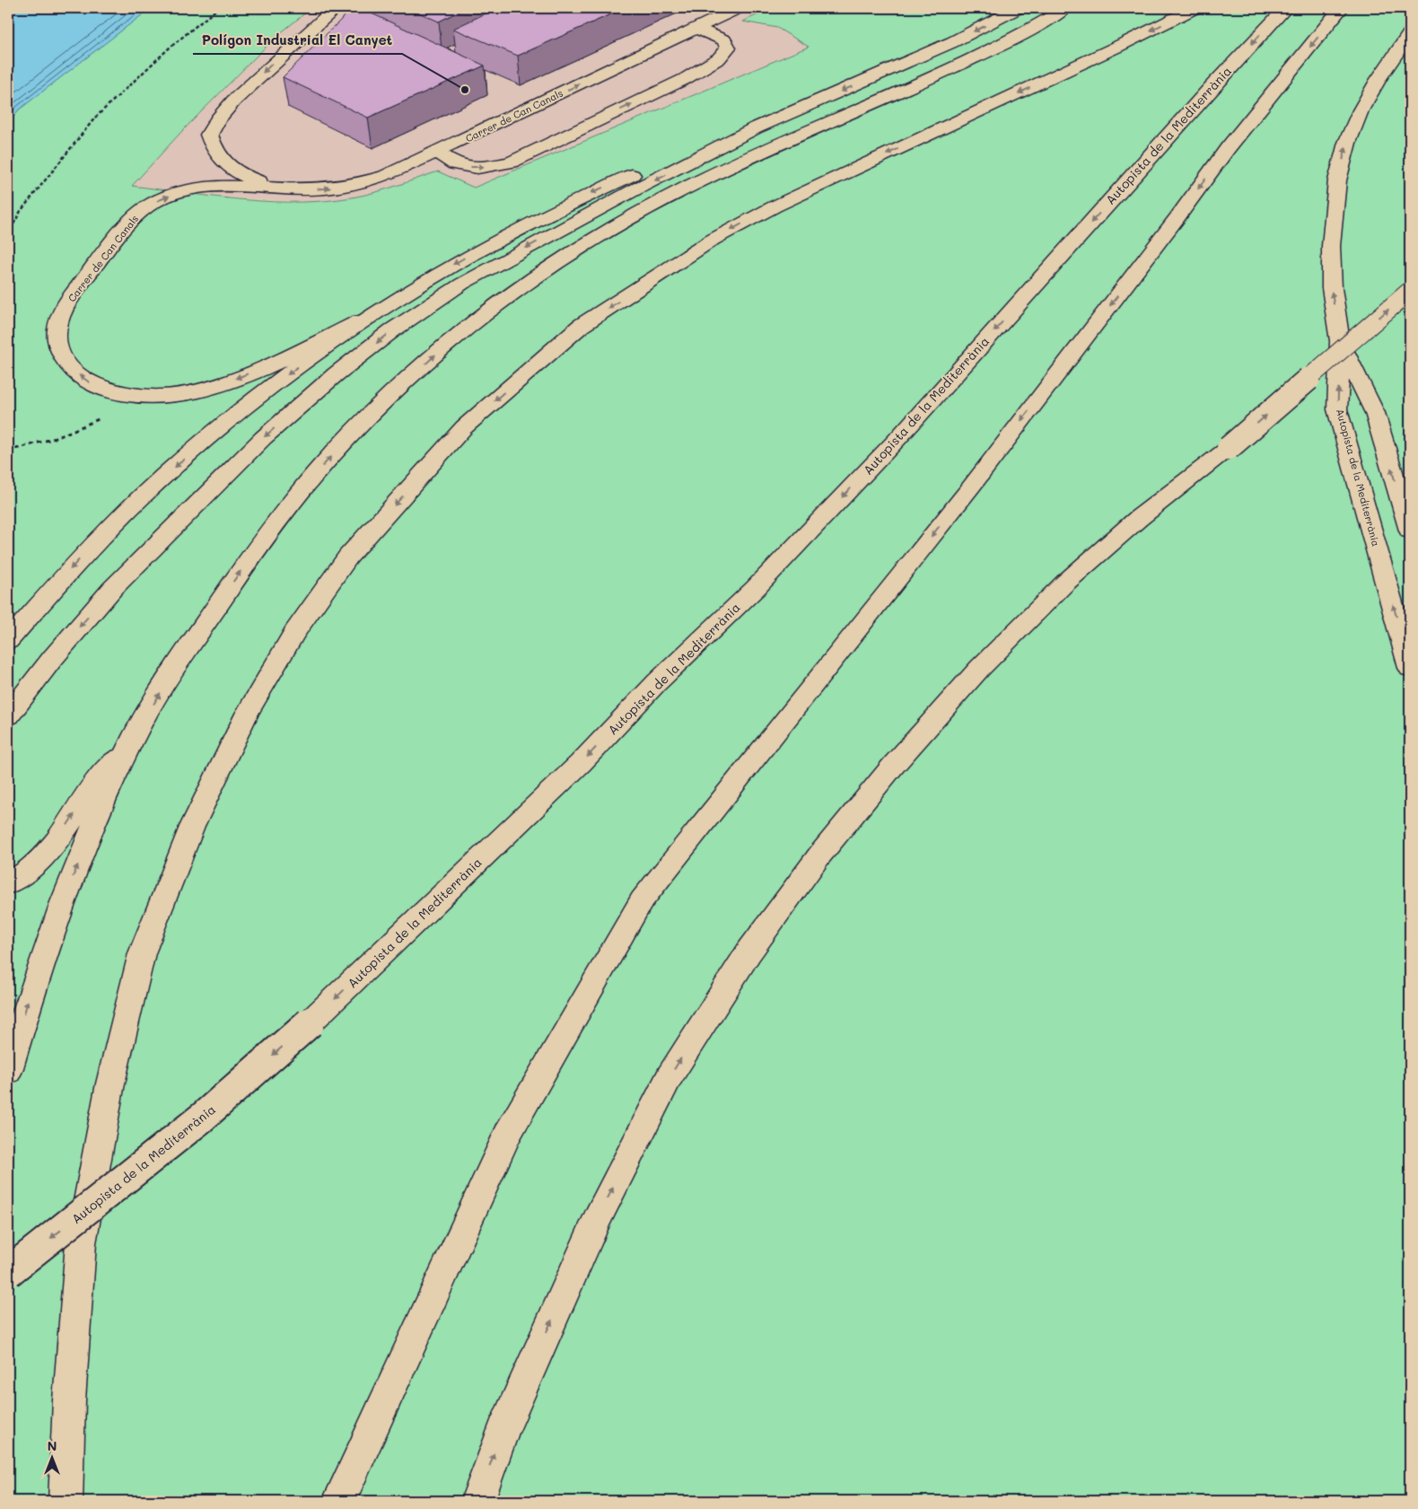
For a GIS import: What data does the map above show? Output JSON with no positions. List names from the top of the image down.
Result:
{
  "streets": {
    "main road": ["Carrer de Can Canals", "Autopista de la Mediterrània"]
  },
  "places": ["Polígon Industrial El Canyet"],
  "north": "top"
}
